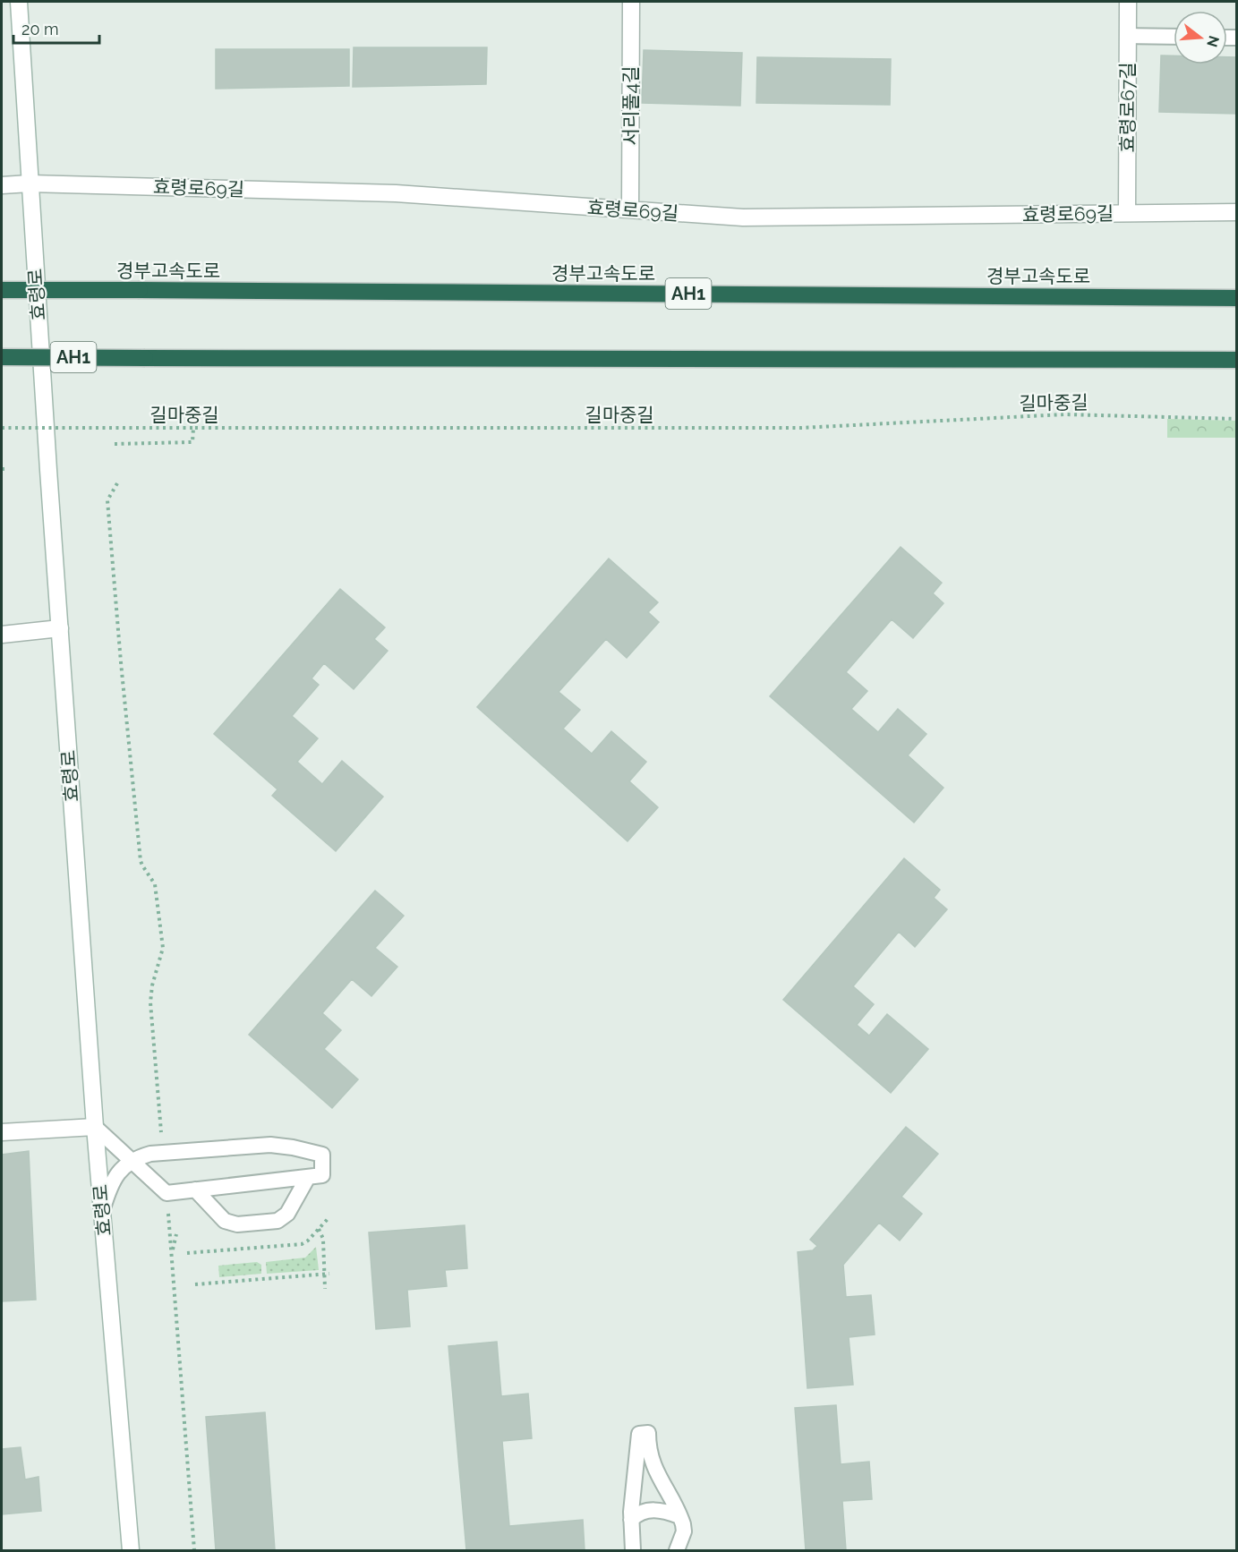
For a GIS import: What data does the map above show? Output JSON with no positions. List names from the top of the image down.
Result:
{
  "streets": {
    "highway": ["경부고속도로", "AH1"],
    "street": [
      "서리풀4길",
      "효령로67길",
      "효령로69길",
      "효령로"
    ],
    "path": ["길마중길"]
  },
  "crossings": [
    ["서리풀4길", "효령로69길"],
    ["효령로67길", "효령로69길"],
    ["효령로69길", "효령로"]
  ],
  "scale_bar": "20 m",
  "north": "right"
}
